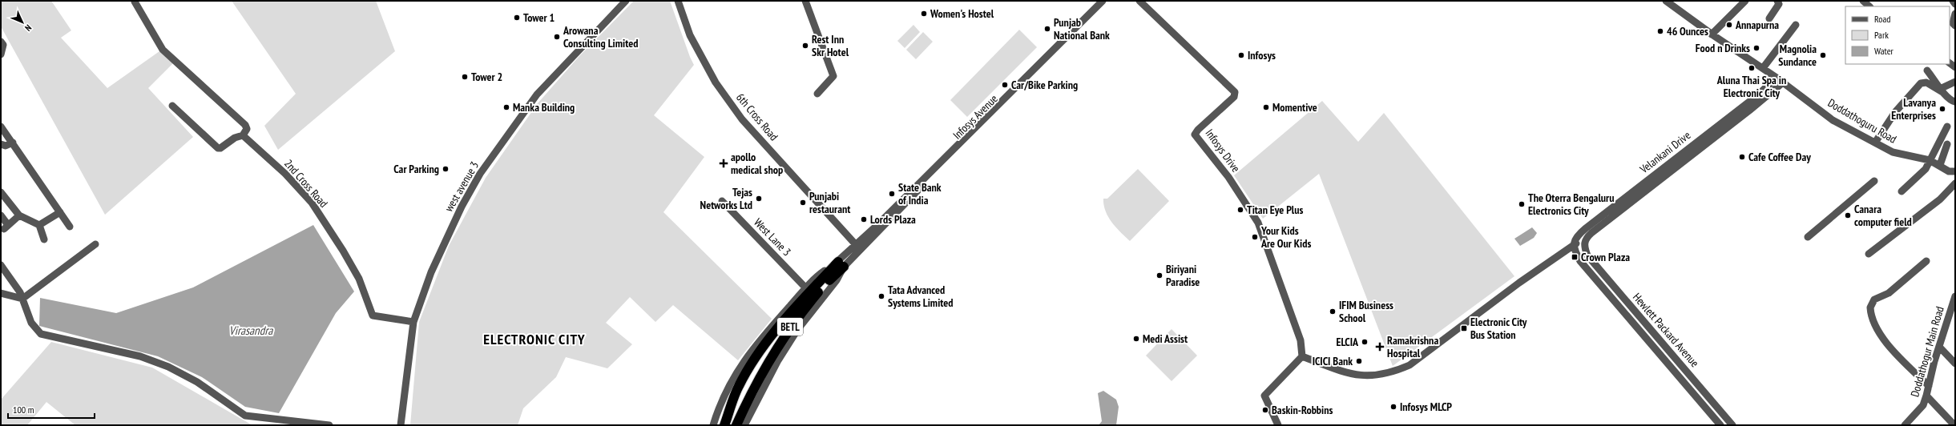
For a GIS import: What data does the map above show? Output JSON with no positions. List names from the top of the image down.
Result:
{
  "streets": {
    "highway": ["BETL"],
    "street": [
      "6th Cross Road",
      "Infosys Avenue",
      "Doddathoguru Road",
      "Infosys Drive",
      "Velankani Drive",
      "2nd Cross Road",
      "west avenue 3",
      "West Lane 3",
      "Hewlett Packard Avenue",
      "Doddathogur Main Road"
    ]
  },
  "crossings": [
    ["6th Cross Road", "Infosys Avenue"],
    ["Infosys Avenue", "BETL"],
    ["Doddathoguru Road", "Velankani Drive"],
    ["Velankani Drive", "Hewlett Packard Avenue"],
    ["2nd Cross Road", "west avenue 3"]
  ],
  "districts": ["ELECTRONIC CITY"],
  "water": ["Virasandra"],
  "places": {
    "other": [
      "Women's Hostel",
      "Tower 1",
      "Annapurna",
      "Punjab National Bank",
      "46 Ounces",
      "Arowana Consulting Limited",
      "Rest Inn Skr Hotel",
      "Food n Drinks",
      "Infosys",
      "Magnolia Sundance",
      "Aluna Thai Spa in Electronic City",
      "Tower 2",
      "Car/Bike Parking",
      "Manka Building",
      "Momentive",
      "Lavanya Enterprises",
      "Cafe Coffee Day",
      "Car Parking",
      "State Bank of India",
      "Tejas Networks Ltd",
      "Punjabi restaurant",
      "The Oterra Bengaluru Electronics City",
      "Titan Eye Plus",
      "Canara computer field",
      "Lords Plaza",
      "Your Kids Are Our Kids",
      "Biriyani Paradise",
      "Tata Advanced Systems Limited",
      "IFIM Business School",
      "Medi Assist",
      "ELCIA",
      "ICICI Bank",
      "Infosys MLCP",
      "Baskin-Robbins"
    ],
    "health": ["apollo medical shop", "Ramakrishna Hospital"],
    "transit": ["Crown Plaza", "Electronic City Bus Station"]
  },
  "legend": ["Road", "Park", "Water"],
  "scale_bar": "100 m",
  "north": "bottom right"
}
